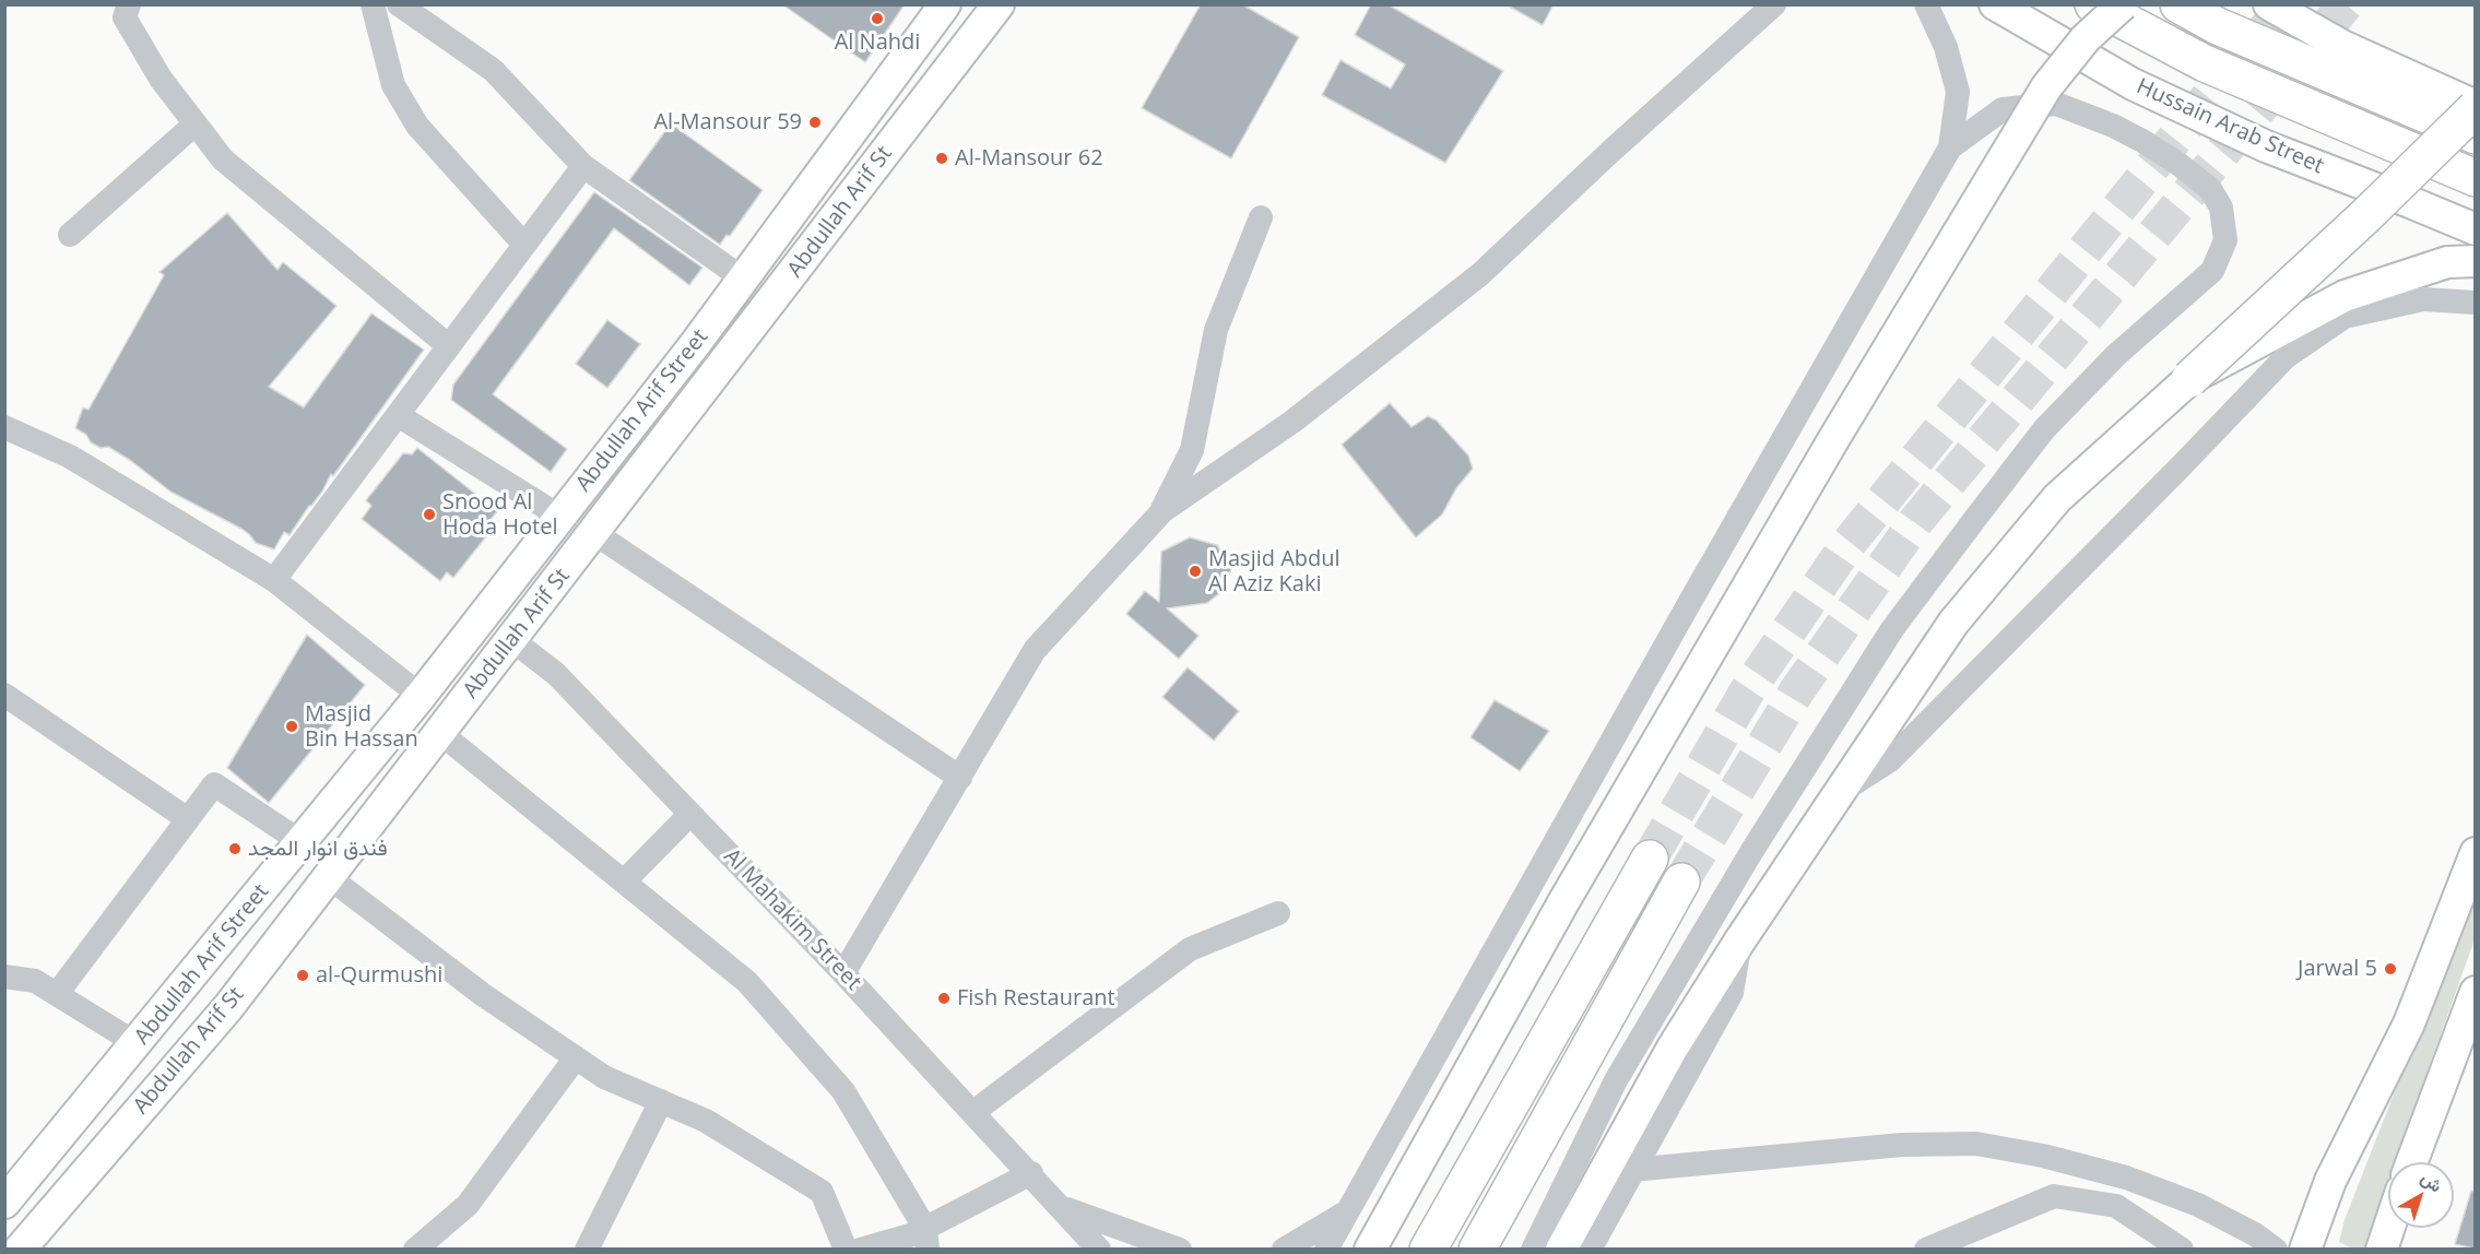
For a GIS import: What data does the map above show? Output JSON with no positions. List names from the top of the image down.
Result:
{
  "streets": {
    "main road": ["Hussain Arab Street", "Abdullah Arif St", "Abdullah Arif Street"],
    "street": ["Al Mahakim Street"]
  },
  "crossings": [
    ["Abdullah Arif St", "Al Mahakim Street"]
  ],
  "places": [
    "Al Nahdi",
    "Al-Mansour 59",
    "Al-Mansour 62",
    "Snood Al Hoda Hotel",
    "Masjid Abdul Al Aziz Kaki",
    "Masjid Bin Hassan",
    "فندق انوار المجد",
    "Jarwal 5",
    "al-Qurmushi",
    "Fish Restaurant"
  ],
  "north": "top right"
}
